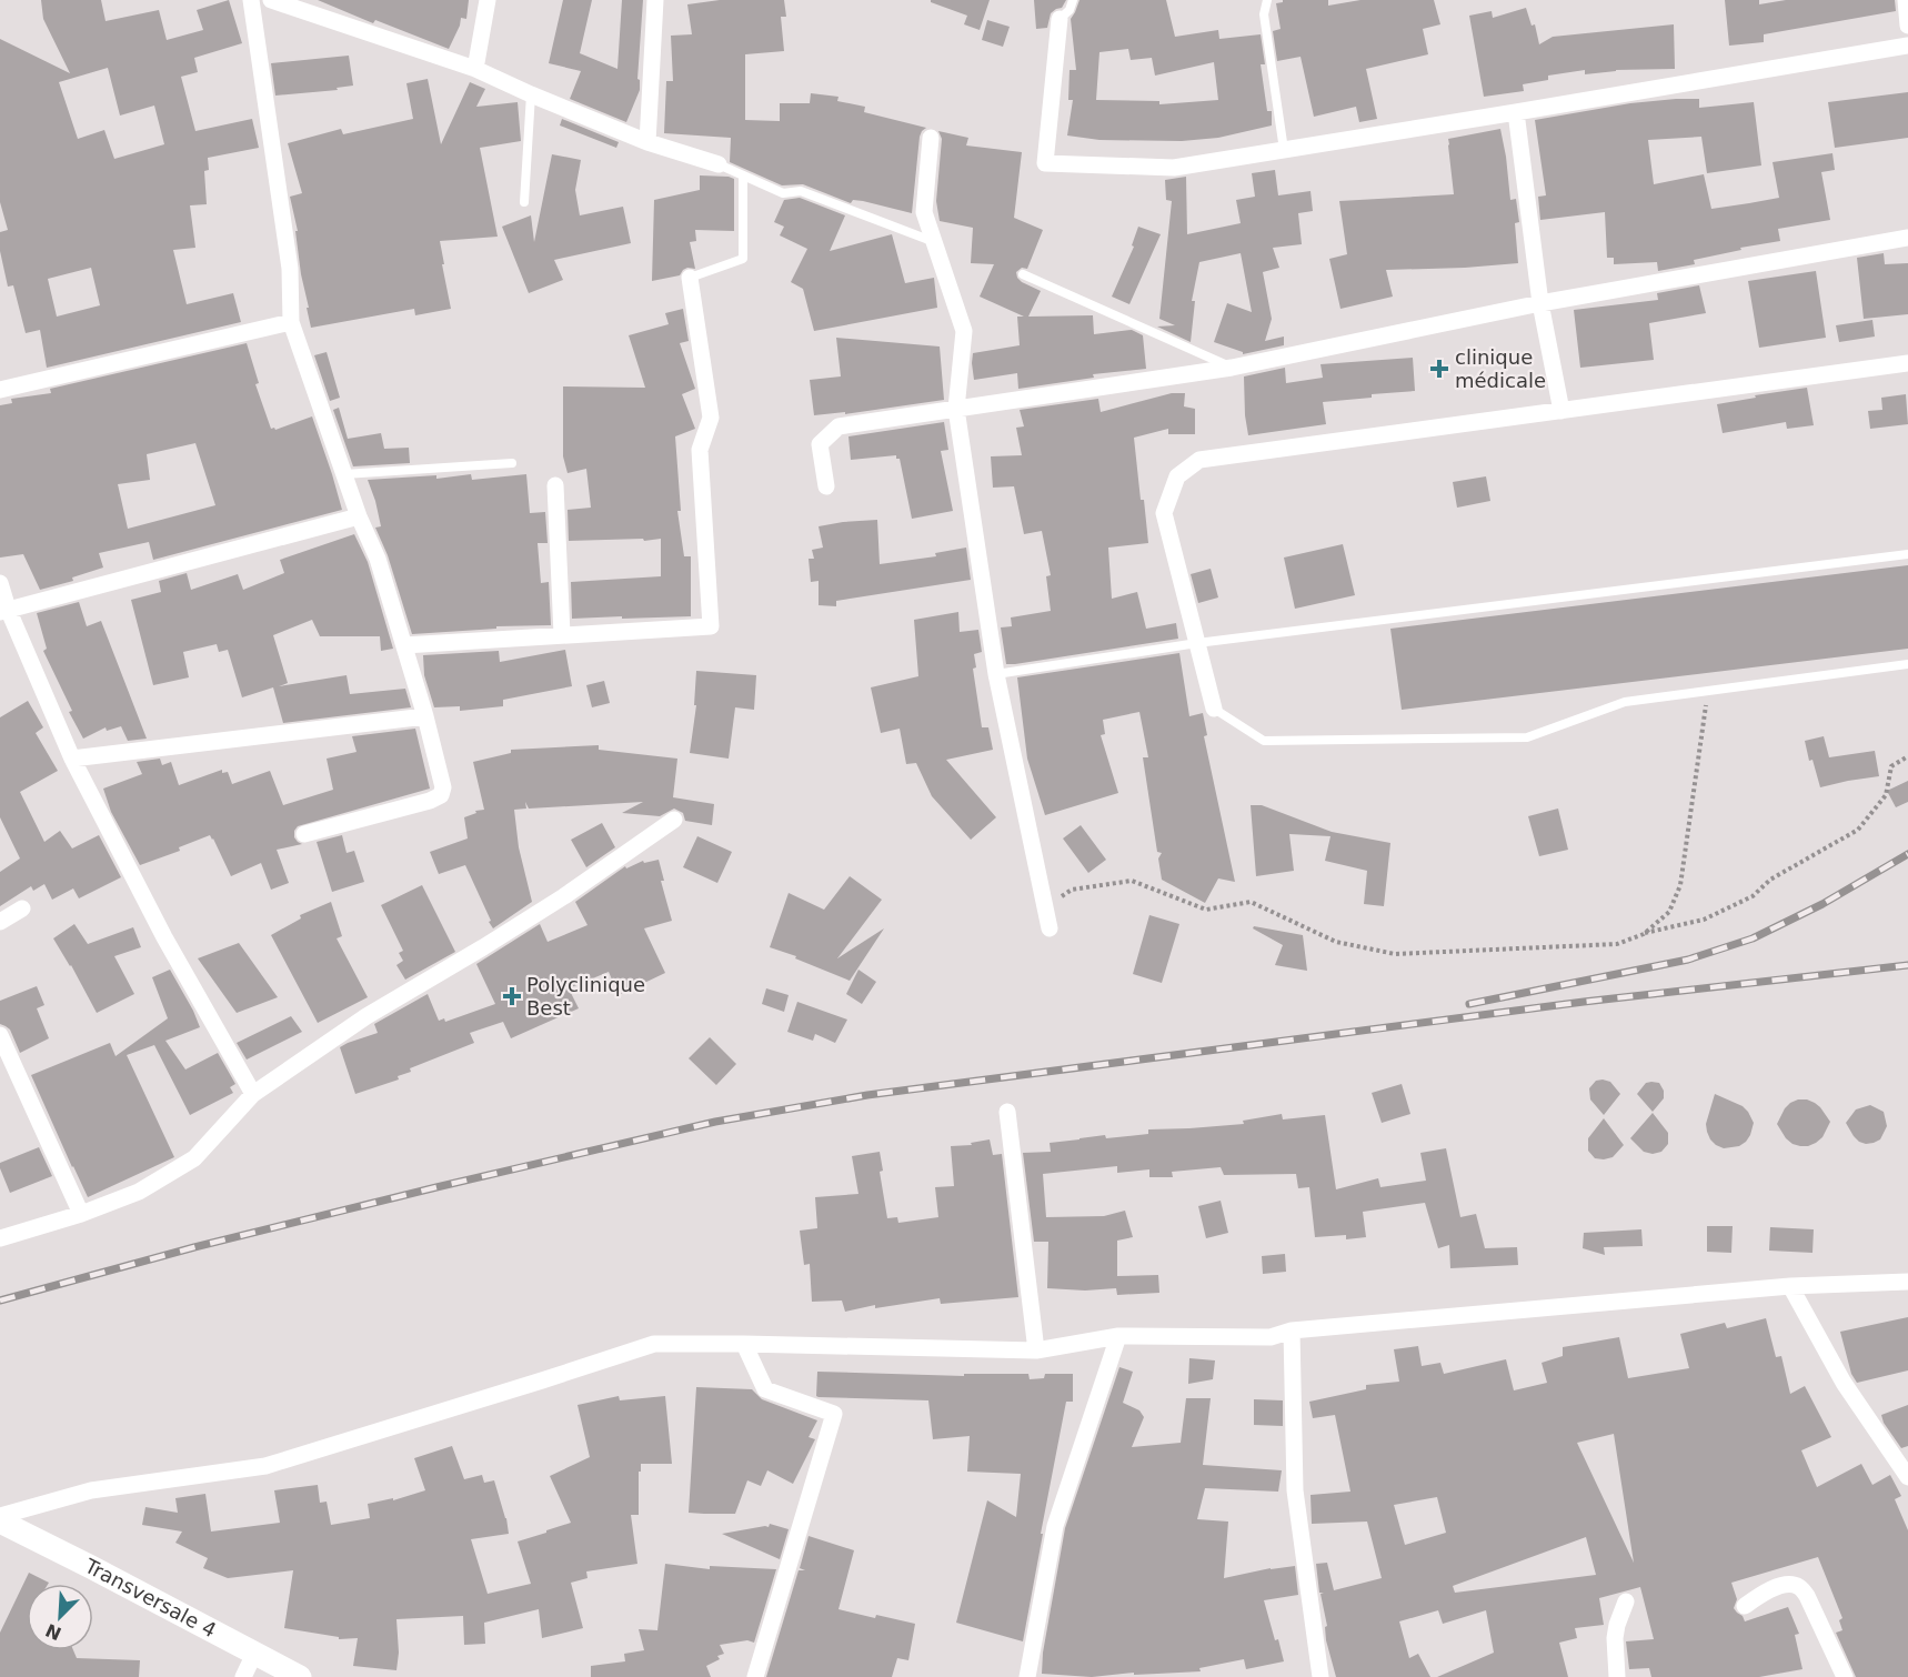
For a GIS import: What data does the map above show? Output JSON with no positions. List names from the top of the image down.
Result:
{
  "streets": {
    "main road": ["Transversale 4"]
  },
  "places": {
    "health": ["clinique médicale", "Polyclinique Best"]
  },
  "north": "bottom left"
}
